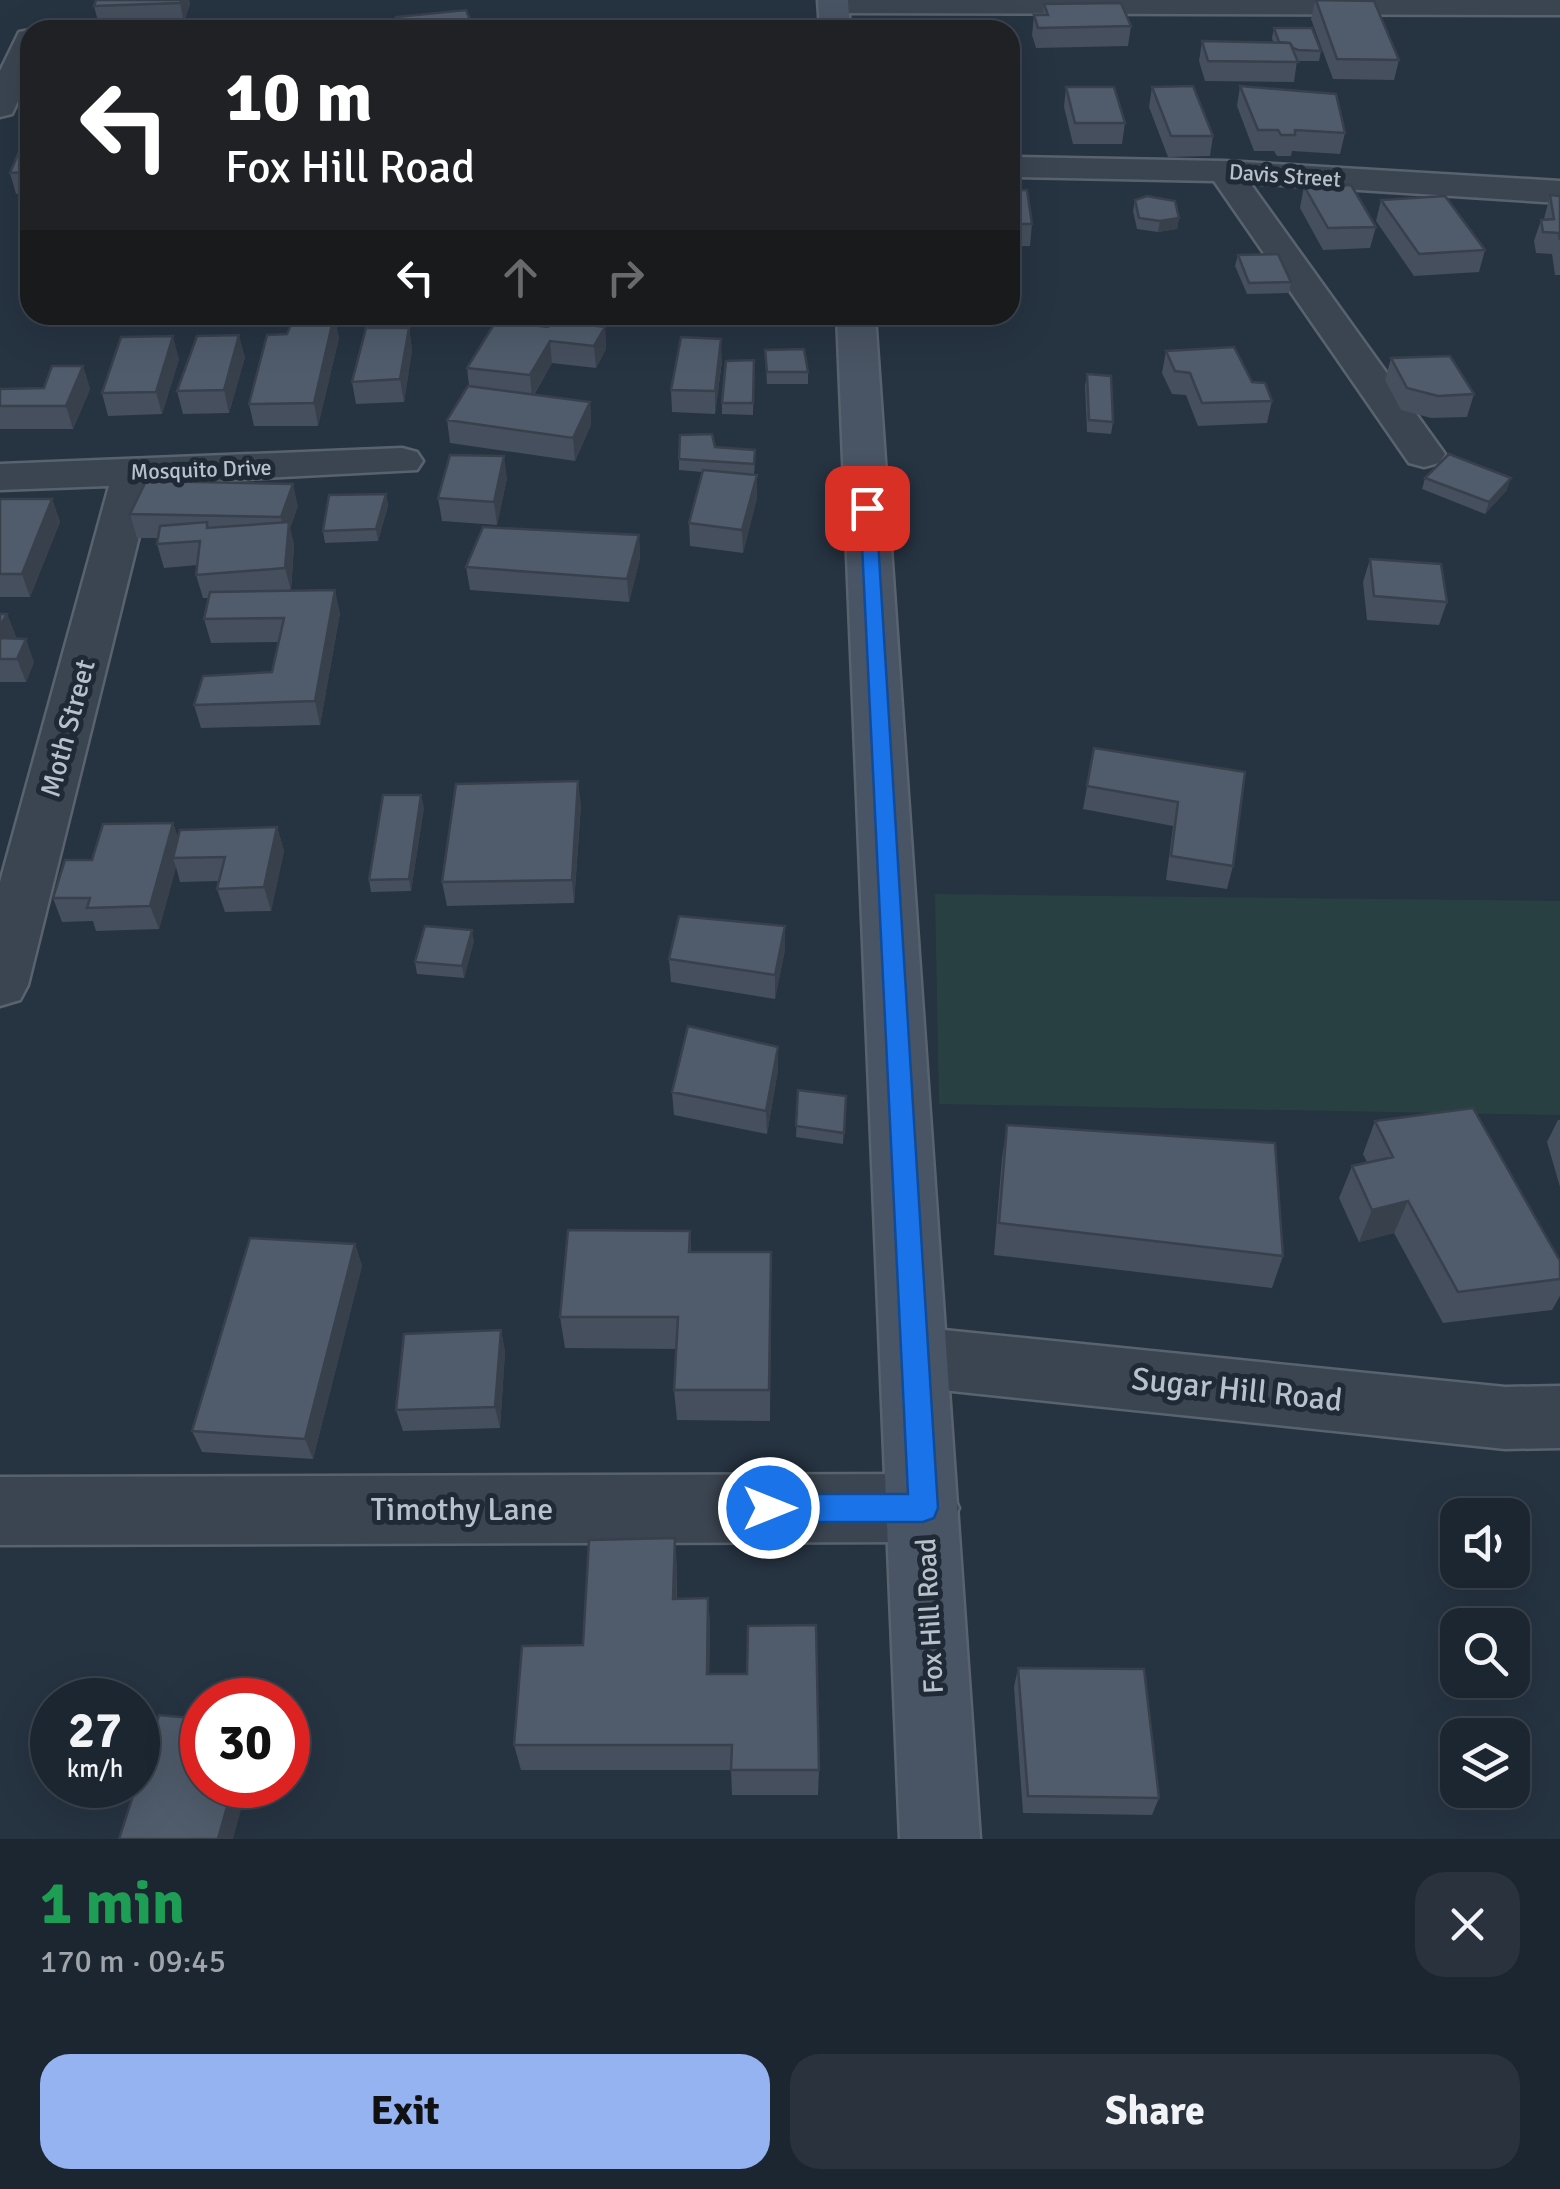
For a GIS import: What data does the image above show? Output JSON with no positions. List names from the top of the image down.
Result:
{
  "streets": {
    "main road": ["Fox Hill Road"],
    "street": [
      "Davis Street",
      "Mosquito Drive",
      "Moth Street",
      "Sugar Hill Road",
      "Timothy Lane"
    ]
  },
  "crossings": [
    ["Mosquito Drive", "Moth Street"],
    ["Sugar Hill Road", "Fox Hill Road"],
    ["Timothy Lane", "Fox Hill Road"]
  ],
  "page": {
    "turn": ["10 m", "Fox Hill Road"],
    "speed": "27 km/h",
    "limit": "30",
    "heading": ["1 min", "170 m · 09:45"],
    "buttons": ["Exit", "Share"]
  }
}
